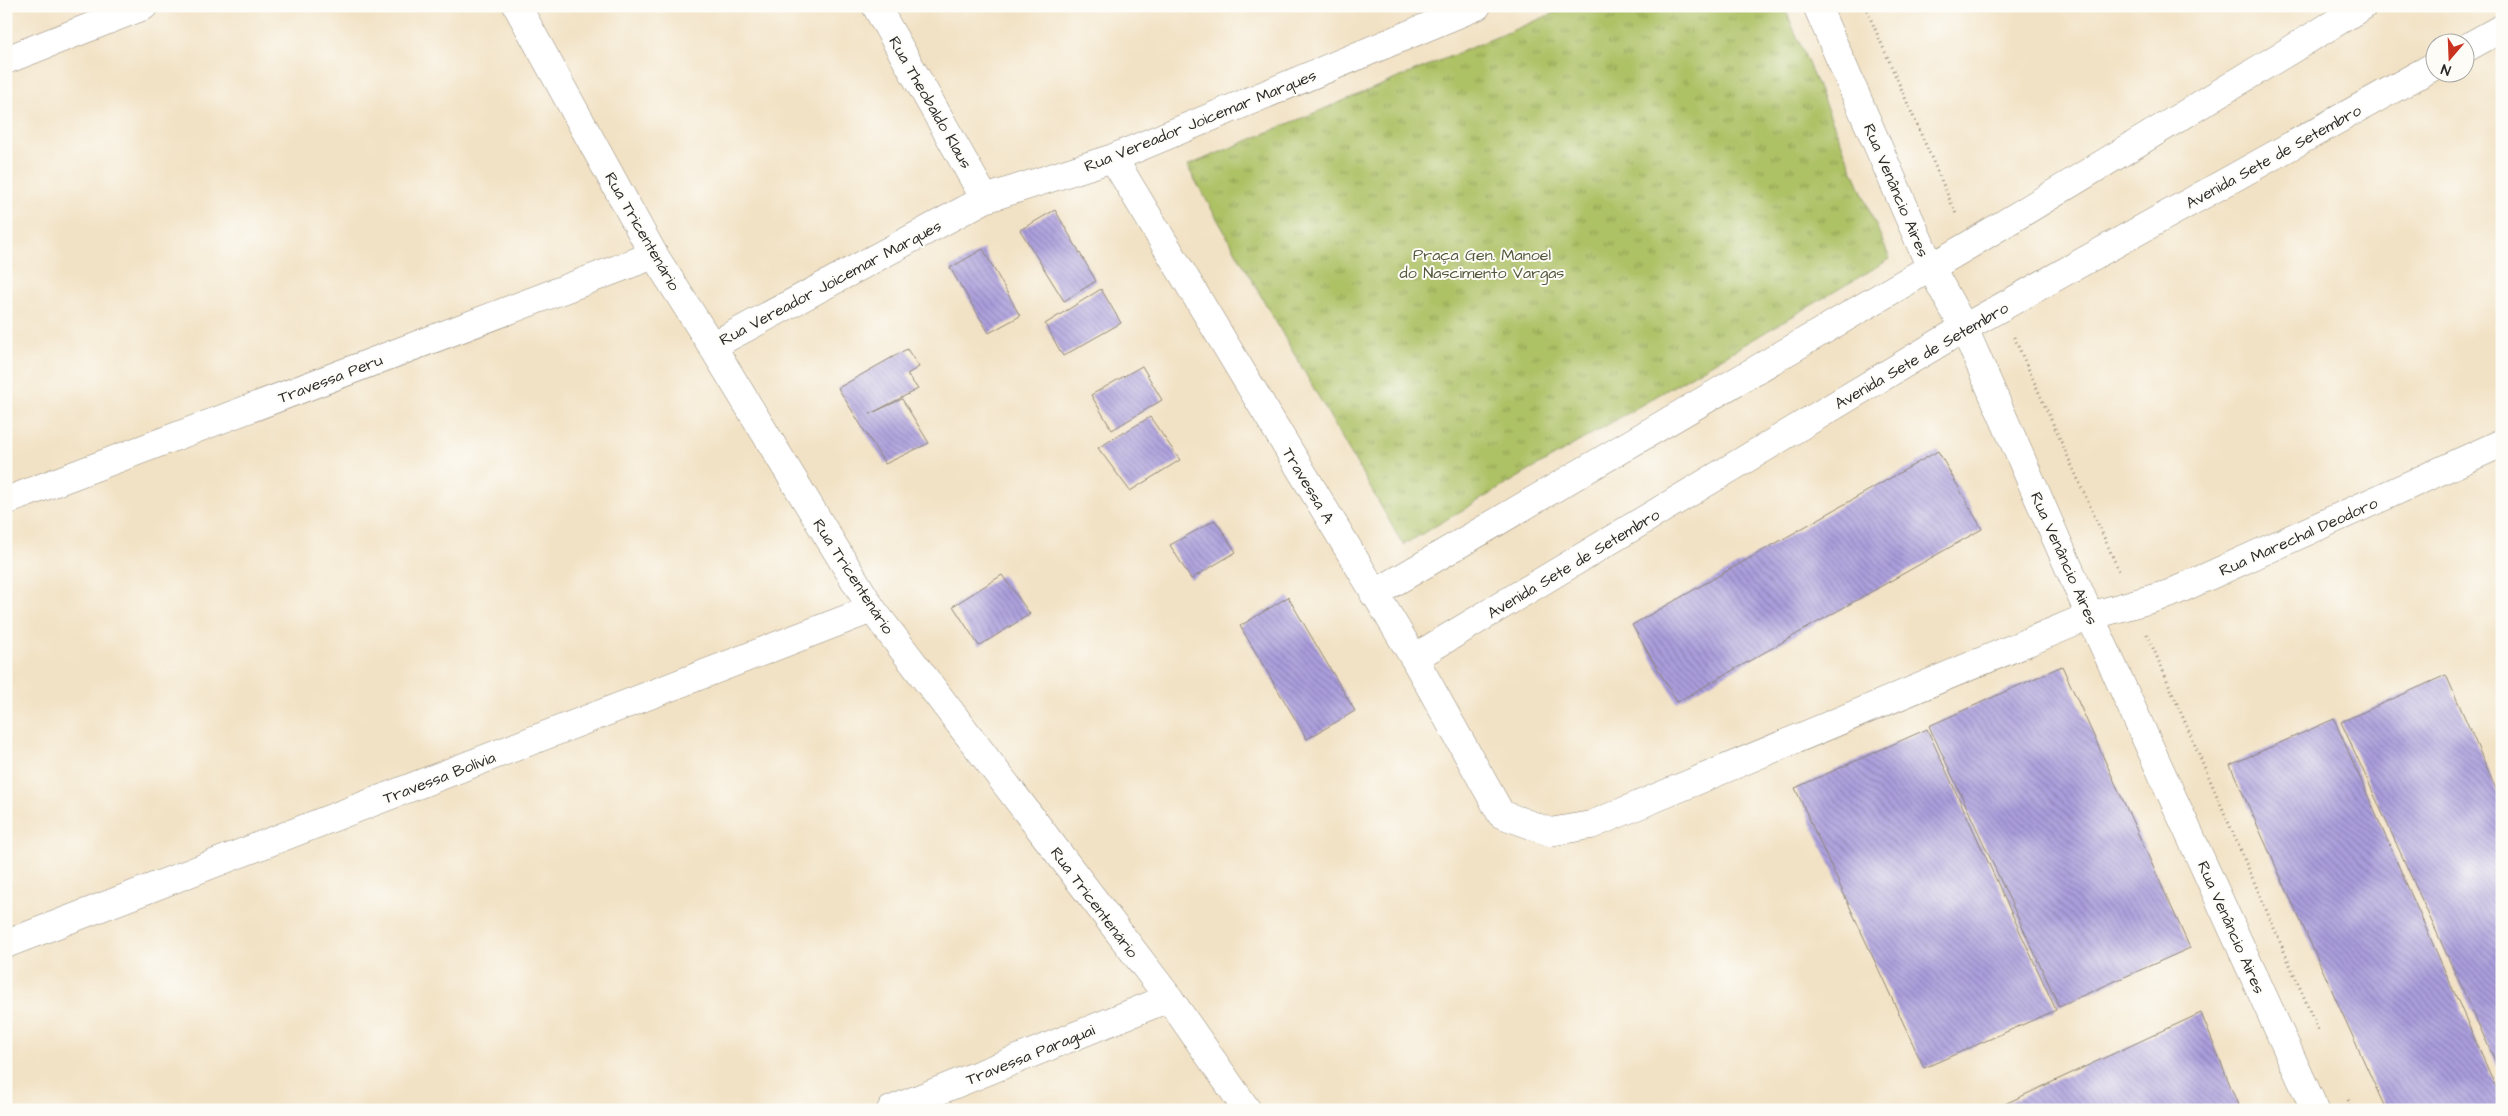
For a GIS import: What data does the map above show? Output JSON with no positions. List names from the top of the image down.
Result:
{
  "streets": {
    "street": [
      "Rua Theobaldo Klaus",
      "Rua Vereador Joicemar Marques",
      "Avenida Sete de Setembro",
      "Rua Venâncio Aires",
      "Rua Tricentenário",
      "Travessa Peru",
      "Travessa A",
      "Rua Marechal Deodoro",
      "Travessa Bolívia",
      "Travessa Paraguai"
    ]
  },
  "crossings": [
    ["Rua Theobaldo Klaus", "Rua Vereador Joicemar Marques"],
    ["Rua Vereador Joicemar Marques", "Rua Tricentenário"],
    ["Rua Vereador Joicemar Marques", "Travessa A"],
    ["Avenida Sete de Setembro", "Rua Venâncio Aires"],
    ["Avenida Sete de Setembro", "Travessa A"],
    ["Rua Venâncio Aires", "Rua Marechal Deodoro"],
    ["Rua Tricentenário", "Travessa Peru"],
    ["Rua Tricentenário", "Travessa Bolívia"],
    ["Rua Tricentenário", "Travessa Paraguai"],
    ["Travessa A", "Rua Marechal Deodoro"]
  ],
  "parks": ["Praça Gen. Manoel do Nascimento Vargas"],
  "north": "bottom"
}
